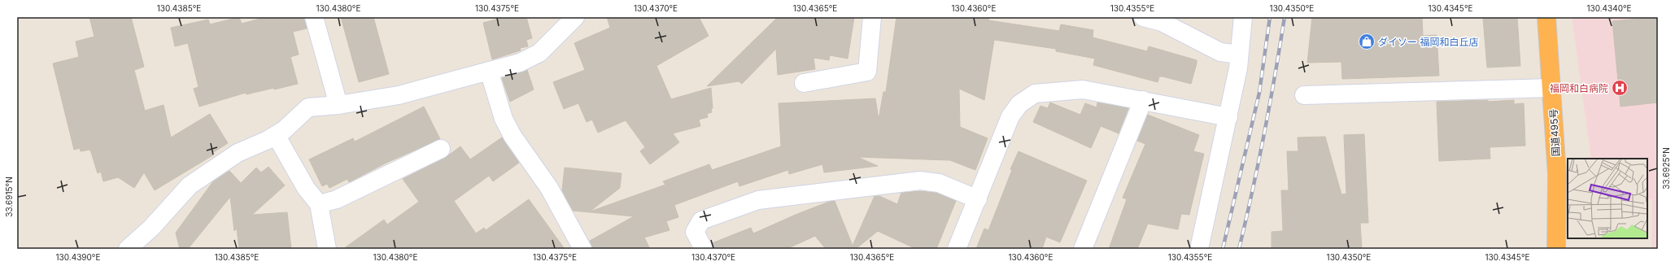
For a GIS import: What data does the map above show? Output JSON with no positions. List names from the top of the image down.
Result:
{
  "streets": {
    "highway": ["国道495号"]
  },
  "places": {
    "shop": ["ダイソー 福岡和白丘店"],
    "hospital": ["福岡和白病院"]
  },
  "coordinates": [
    "130.4385°E",
    "130.4380°E",
    "130.4375°E",
    "130.4370°E",
    "130.4365°E",
    "130.4360°E",
    "130.4355°E",
    "130.4350°E",
    "130.4345°E",
    "130.4340°E",
    "33.6925°N",
    "33.6915°N",
    "130.4390°E"
  ]
}
